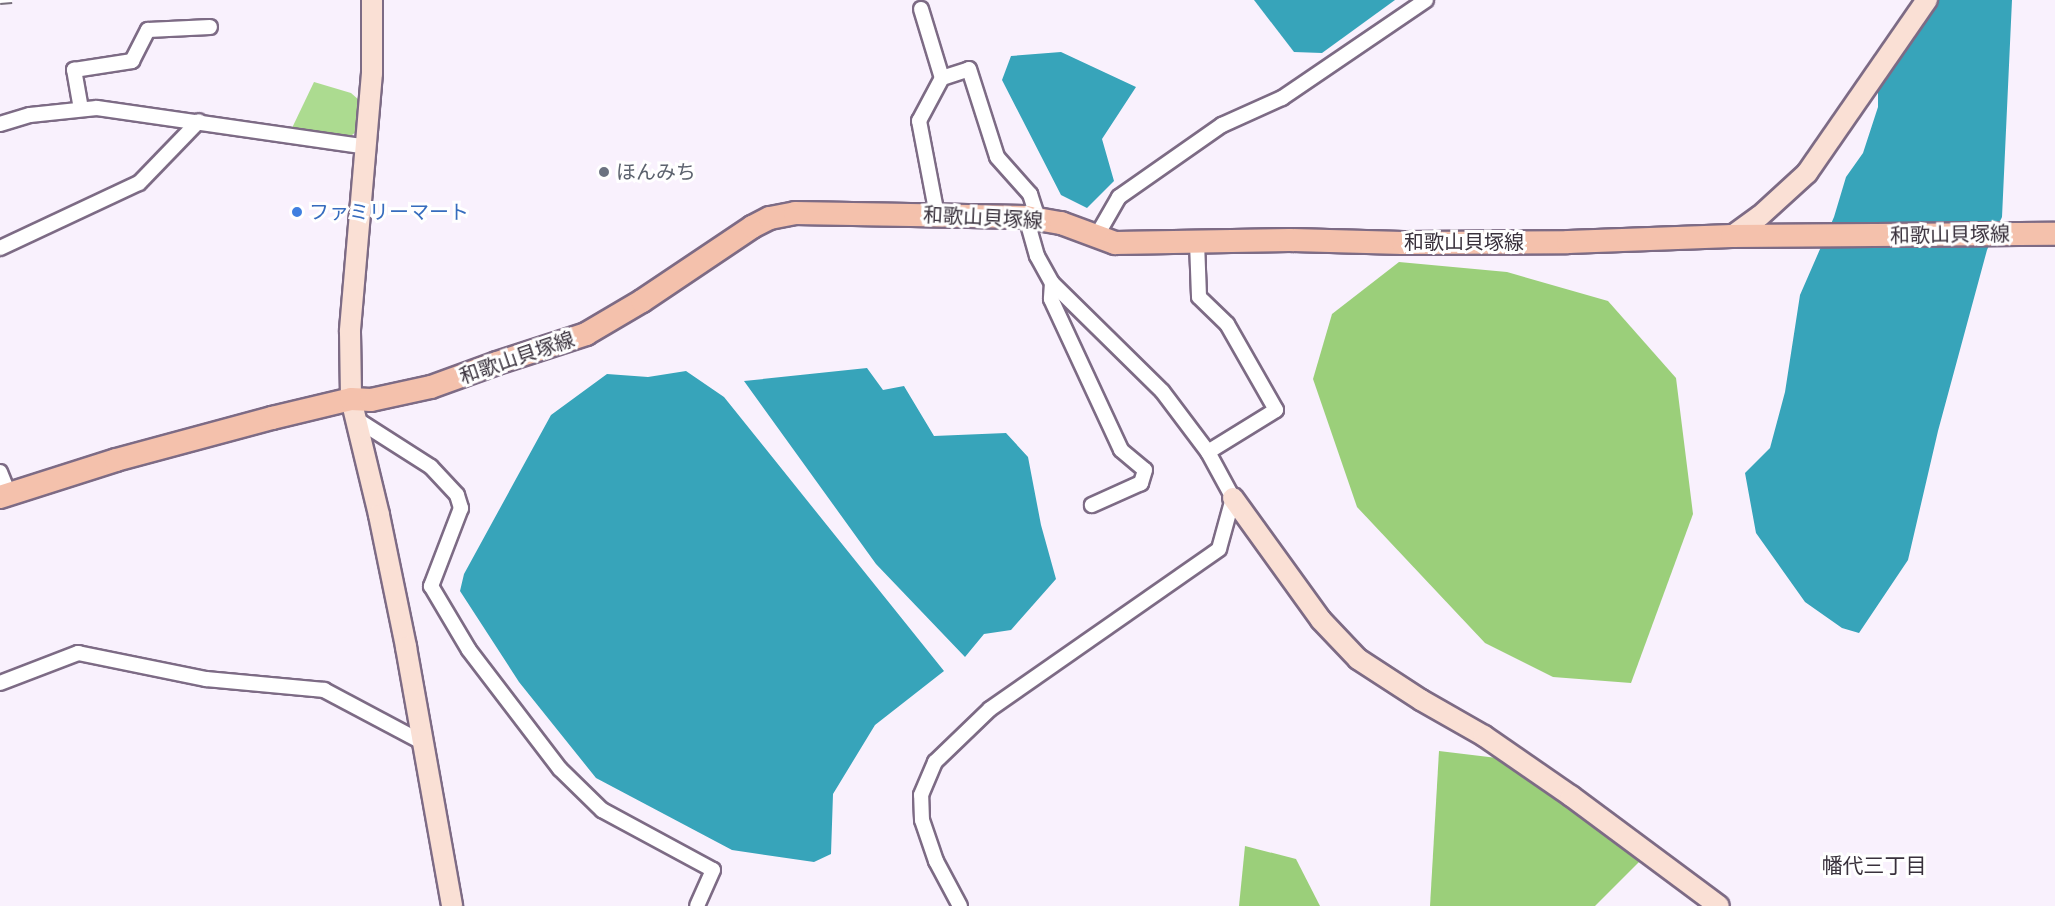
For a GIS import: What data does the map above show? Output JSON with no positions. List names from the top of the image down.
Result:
{
  "streets": {
    "main road": ["和歌山貝塚線"]
  },
  "districts": ["幡代三丁目"],
  "places": ["ほんみち", "ファミリーマート"]
}
